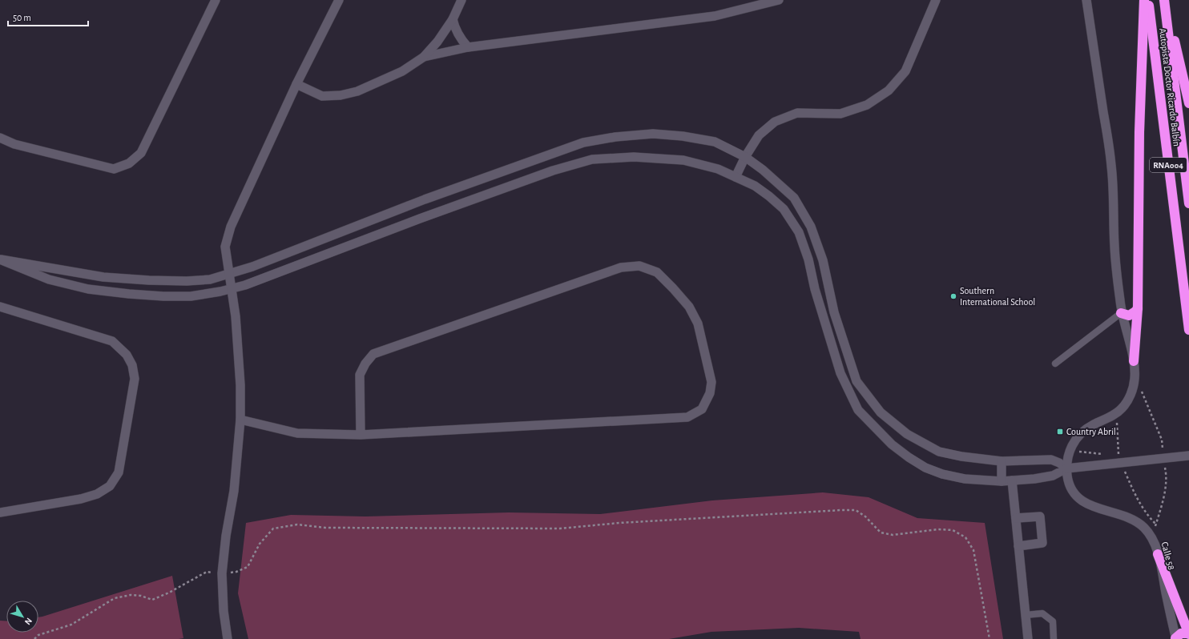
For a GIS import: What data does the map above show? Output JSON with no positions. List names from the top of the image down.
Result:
{
  "streets": {
    "highway": ["Autopista Doctor Ricardo Balbín", "RNA004"],
    "street": ["Calle 58"]
  },
  "places": {
    "other": ["Southern International School"],
    "transit": ["Country Abril"]
  },
  "scale_bar": "50 m",
  "north": "bottom right"
}
